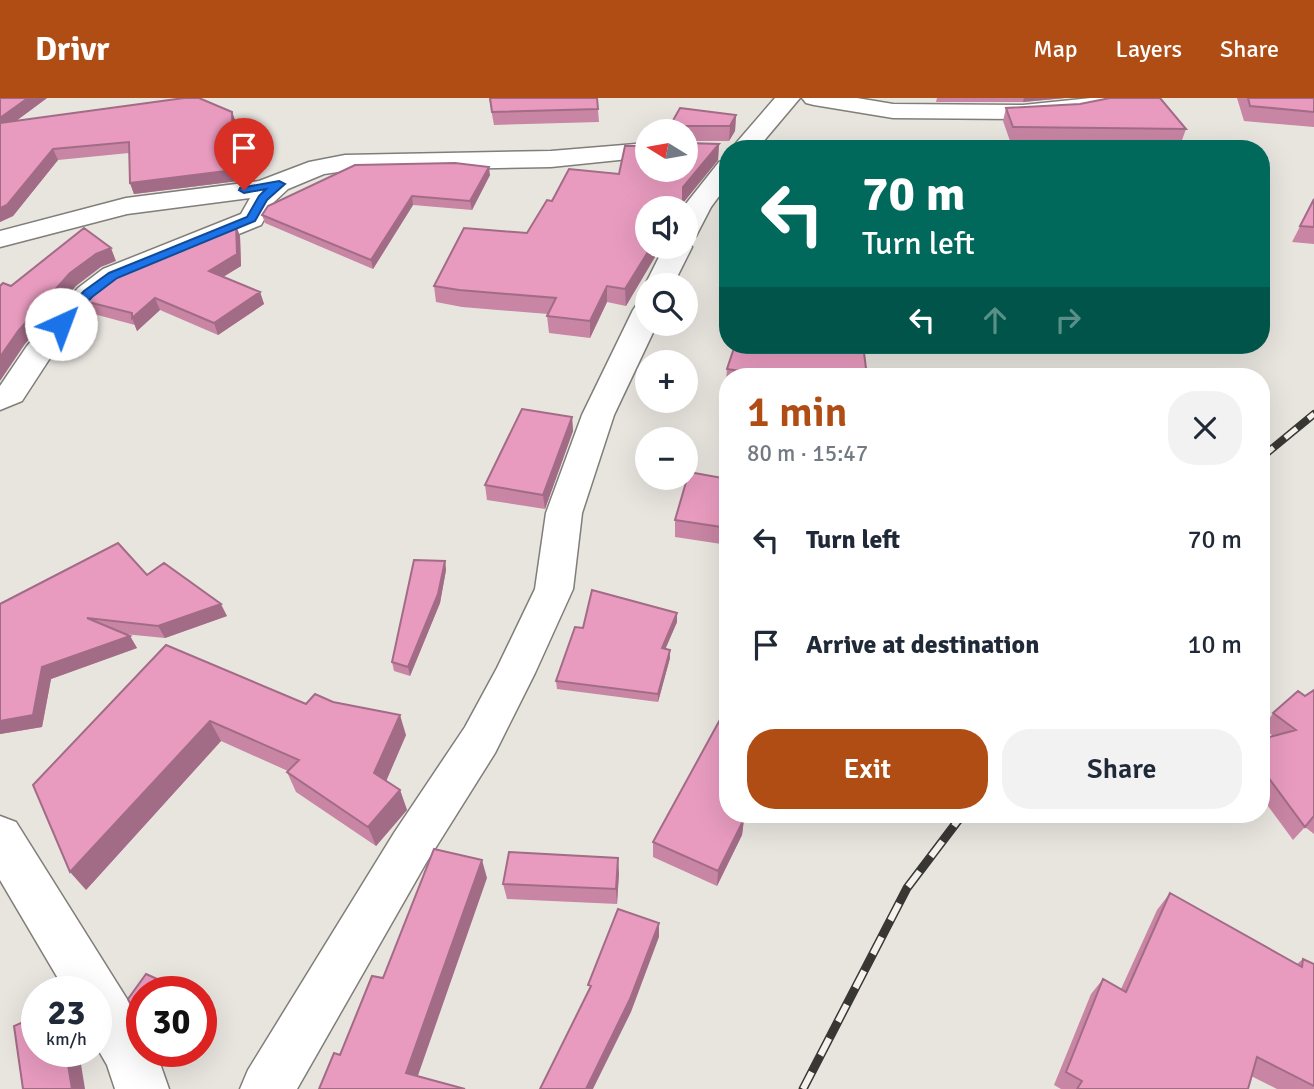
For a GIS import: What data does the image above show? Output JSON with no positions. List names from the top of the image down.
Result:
{
  "north": "left",
  "page": {
    "header": "Drivr",
    "nav": ["Map", "Layers", "Share"],
    "map_buttons": ["+", "−"],
    "turn": ["70 m", "Turn left"],
    "heading": ["1 min", "80 m · 15:47"],
    "list": [
      {
        "name": "Turn left",
        "value": "70 m"
      },
      {
        "name": "Arrive at destination",
        "value": "10 m"
      }
    ],
    "buttons": ["Exit", "Share"],
    "speed": "23 km/h",
    "limit": "30"
  }
}
